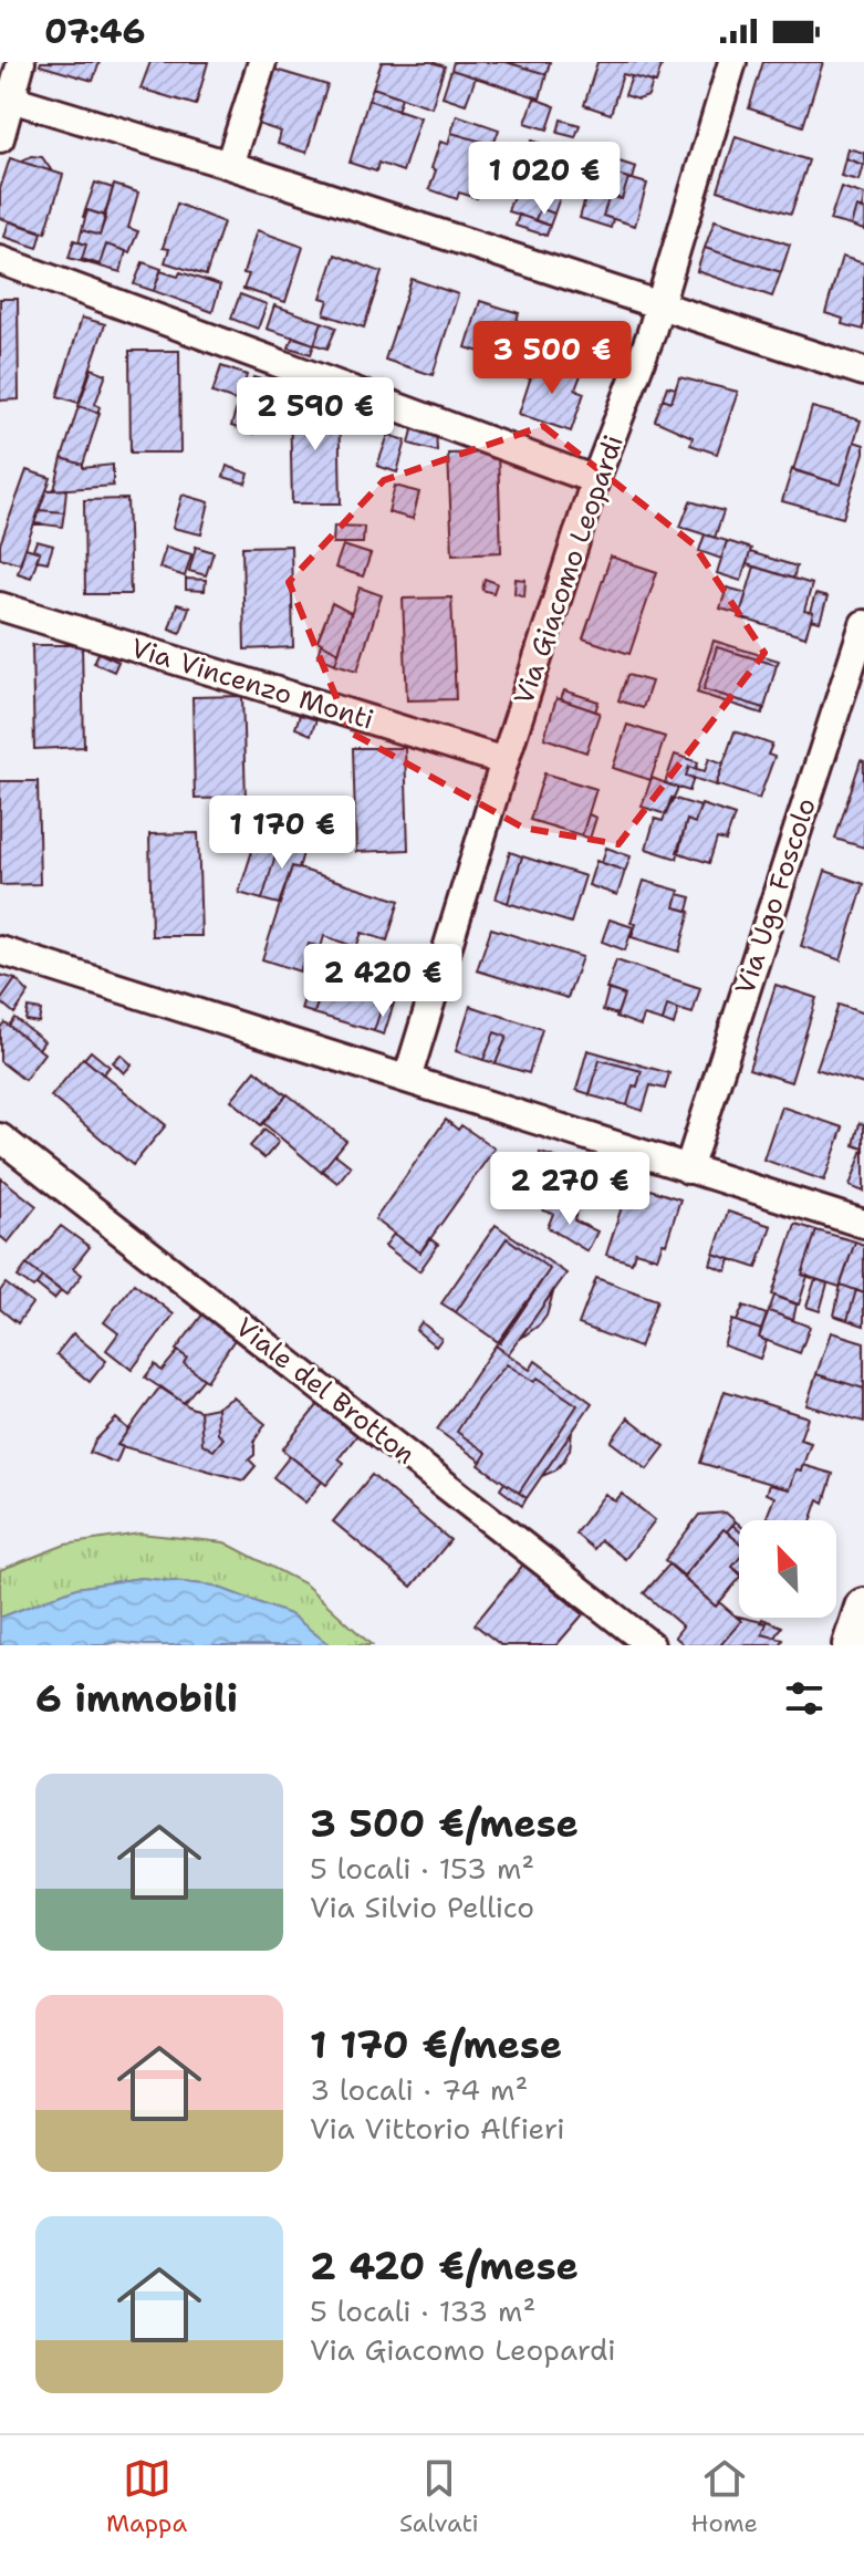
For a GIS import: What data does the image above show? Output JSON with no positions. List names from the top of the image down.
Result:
{
  "streets": {
    "street": [
      "Via Giacomo Leopardi",
      "Via Vincenzo Monti",
      "Via Ugo Foscolo",
      "Viale del Brotton"
    ]
  },
  "crossings": [
    ["Via Giacomo Leopardi", "Via Vincenzo Monti"]
  ],
  "north": "top left",
  "page": {
    "status": "07:46",
    "price": [
      "1 020 €",
      "3 500 €",
      "2 590 €",
      "1 170 €",
      "2 420 €",
      "2 270 €"
    ],
    "heading": "6 immobili",
    "list": [
      {
        "name": "3 500 €/mese",
        "note": "5 locali · 153 m² · Via Silvio Pellico"
      },
      {
        "name": "1 170 €/mese",
        "note": "3 locali · 74 m² · Via Vittorio Alfieri"
      },
      {
        "name": "2 420 €/mese",
        "note": "5 locali · 133 m² · Via Giacomo Leopardi"
      }
    ],
    "tabs": ["Mappa", "Salvati", "Home"]
  }
}
